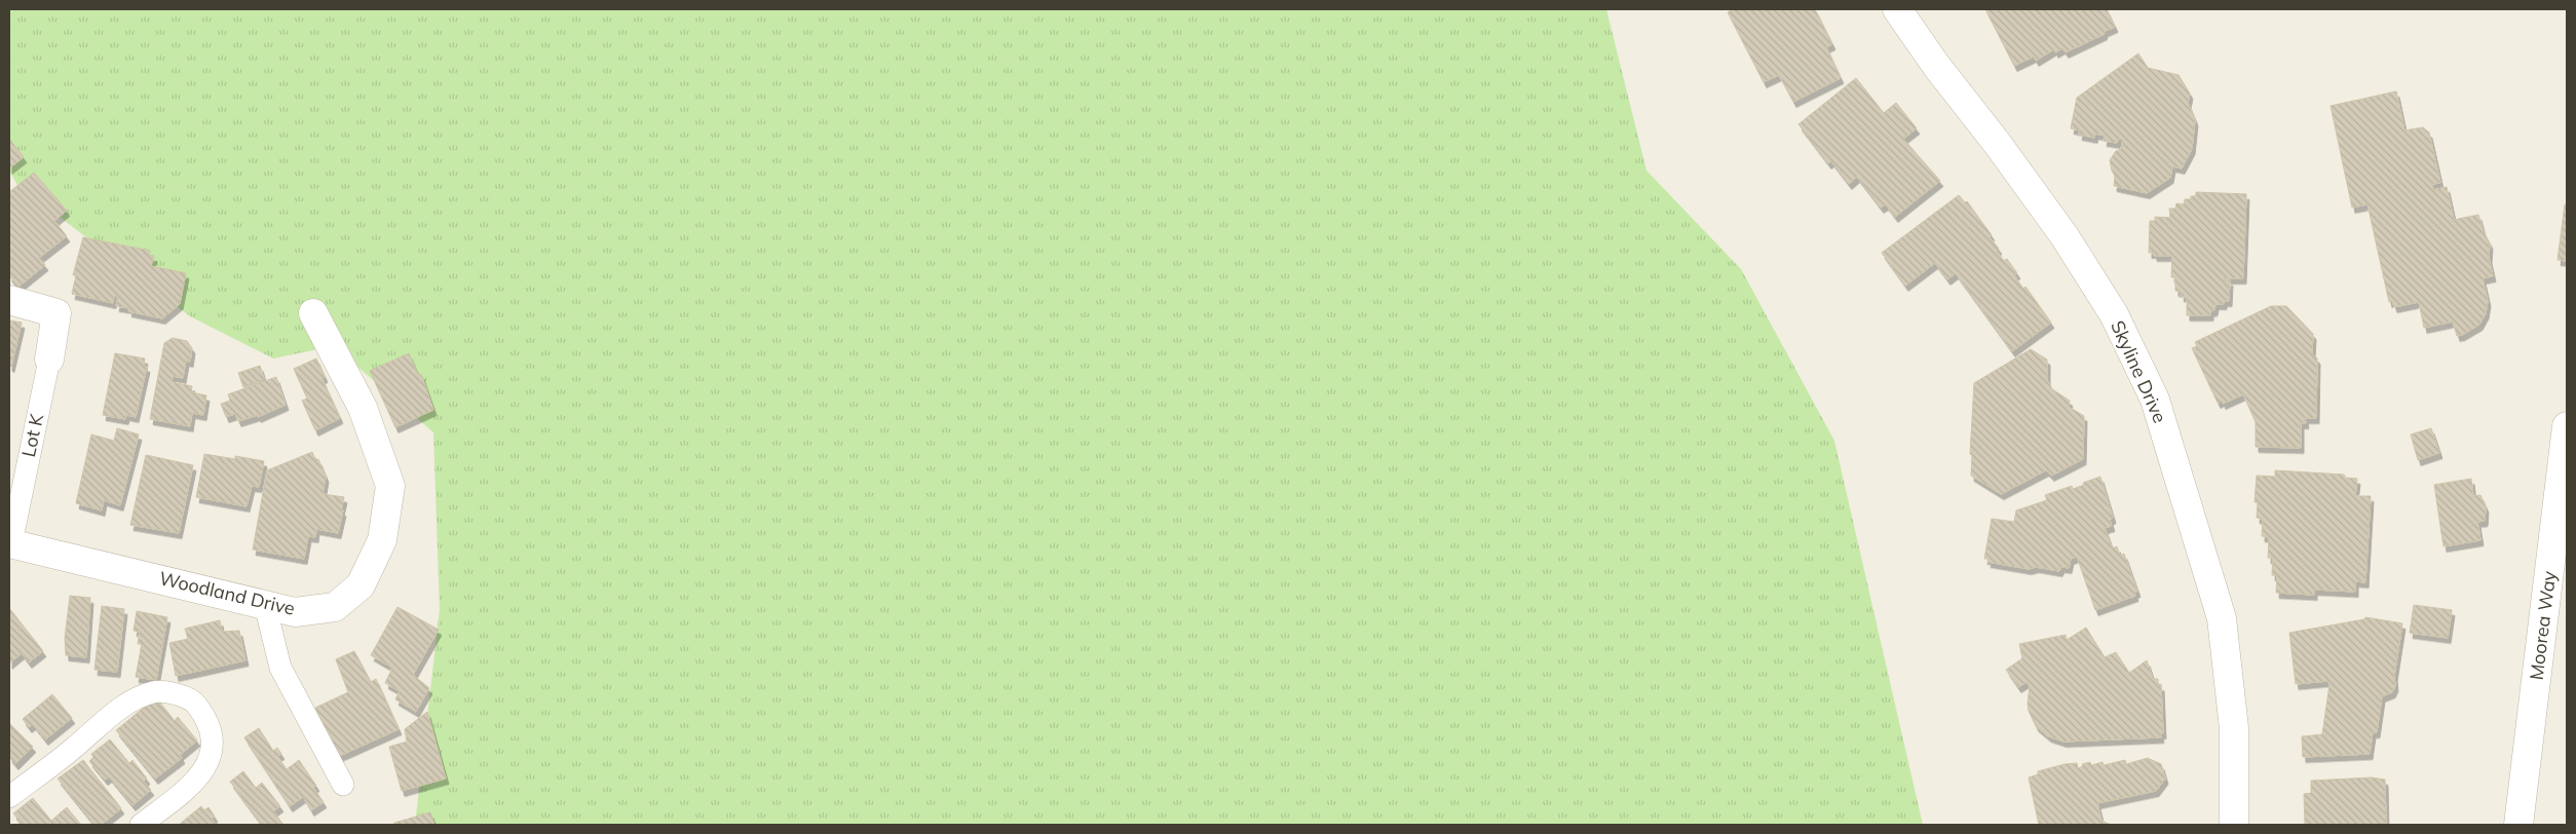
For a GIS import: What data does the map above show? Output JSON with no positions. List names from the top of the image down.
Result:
{
  "streets": {
    "street": ["Skyline Drive", "Woodland Drive", "Moorea Way"],
    "lane": ["Lot K"]
  },
  "crossings": [
    ["Lot K", "Woodland Drive"]
  ]
}
